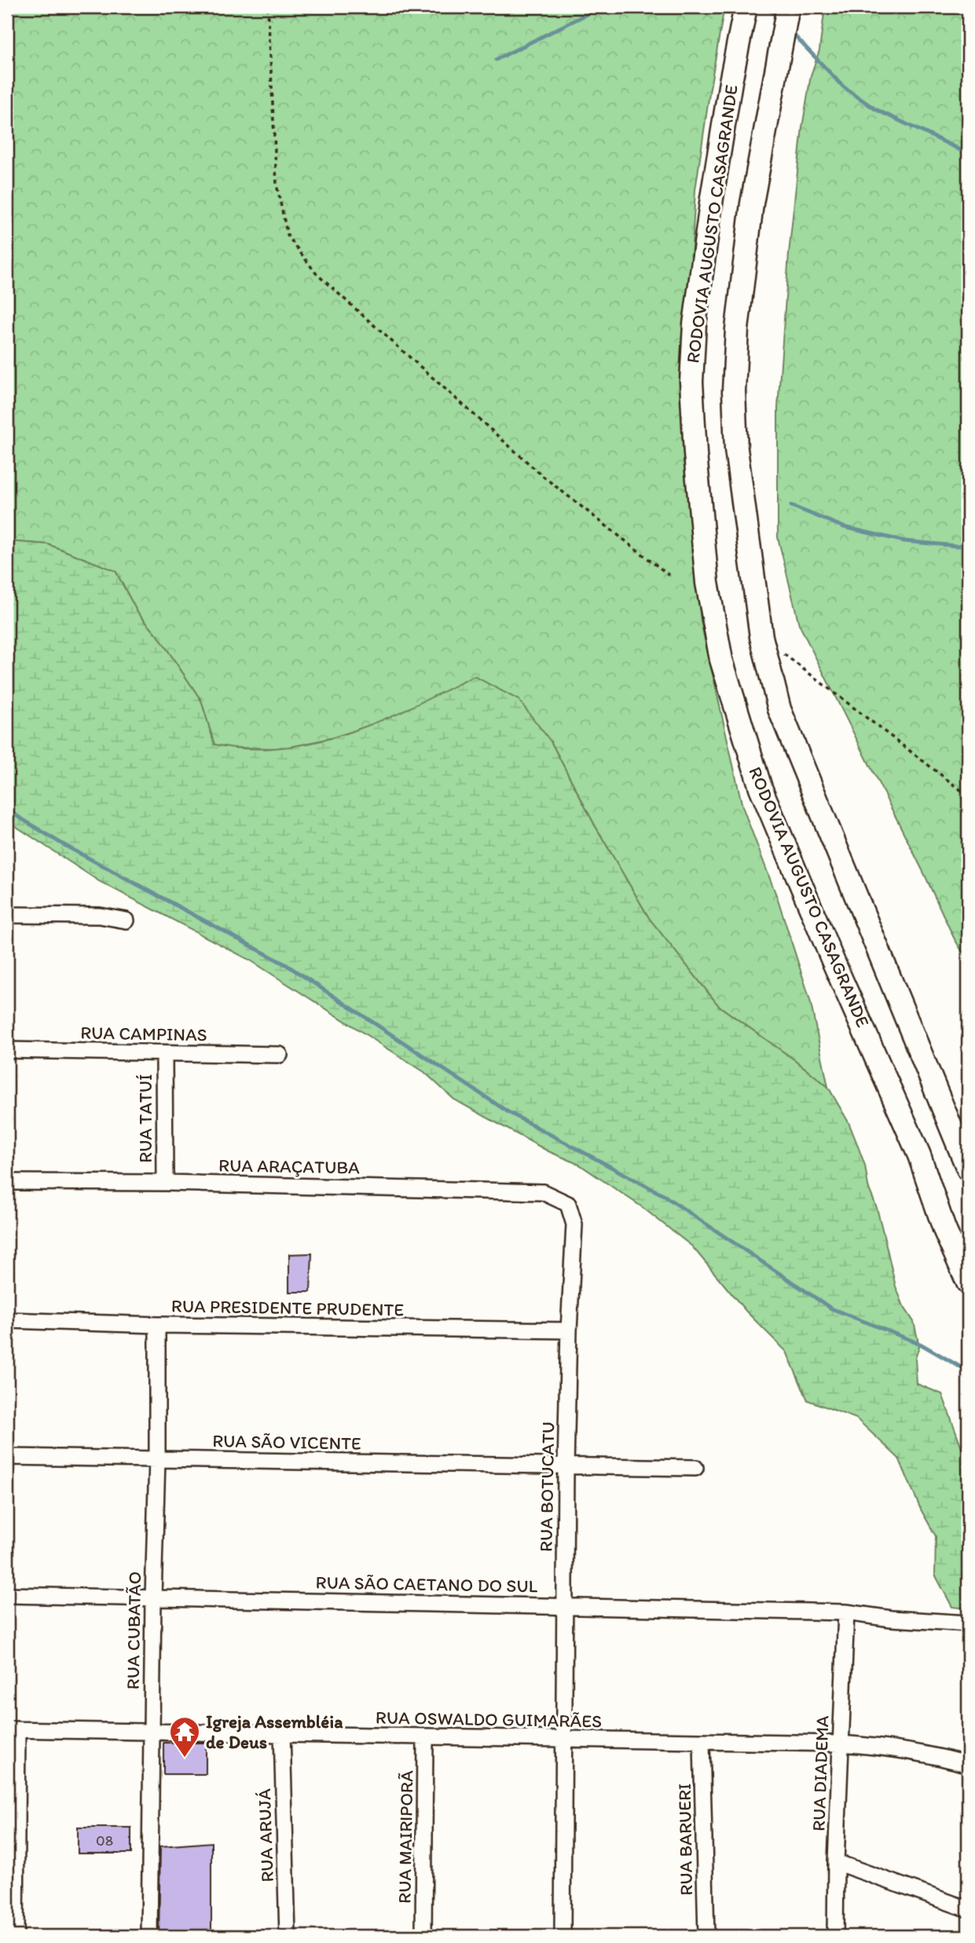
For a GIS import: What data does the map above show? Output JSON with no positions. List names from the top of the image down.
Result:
{
  "streets": {
    "main road": ["RODOVIA AUGUSTO CASAGRANDE"],
    "street": [
      "RUA CAMPINAS",
      "RUA TATUÍ",
      "RUA ARAÇATUBA",
      "RUA PRESIDENTE PRUDENTE",
      "RUA SÃO VICENTE",
      "RUA BOTUCATU",
      "RUA SÃO CAETANO DO SUL",
      "RUA CUBATÃO",
      "RUA OSWALDO GUIMARÃES",
      "RUA DIADEMA",
      "RUA ARUJÁ",
      "RUA MAIRIPORÃ",
      "RUA BARUERI"
    ]
  },
  "crossings": [
    ["RUA CAMPINAS", "RUA TATUÍ"],
    ["RUA TATUÍ", "RUA ARAÇATUBA"],
    ["RUA ARAÇATUBA", "RUA BOTUCATU"],
    ["RUA PRESIDENTE PRUDENTE", "RUA BOTUCATU"],
    ["RUA PRESIDENTE PRUDENTE", "RUA CUBATÃO"],
    ["RUA SÃO VICENTE", "RUA BOTUCATU"],
    ["RUA SÃO VICENTE", "RUA CUBATÃO"],
    ["RUA BOTUCATU", "RUA SÃO CAETANO DO SUL"],
    ["RUA BOTUCATU", "RUA OSWALDO GUIMARÃES"],
    ["RUA SÃO CAETANO DO SUL", "RUA CUBATÃO"],
    ["RUA SÃO CAETANO DO SUL", "RUA DIADEMA"],
    ["RUA CUBATÃO", "RUA OSWALDO GUIMARÃES"],
    ["RUA OSWALDO GUIMARÃES", "RUA DIADEMA"],
    ["RUA OSWALDO GUIMARÃES", "RUA ARUJÁ"],
    ["RUA OSWALDO GUIMARÃES", "RUA MAIRIPORÃ"],
    ["RUA OSWALDO GUIMARÃES", "RUA BARUERI"]
  ],
  "places": {
    "temple": ["Igreja Assembléia de Deus"]
  },
  "house_numbers": ["08"]
}
